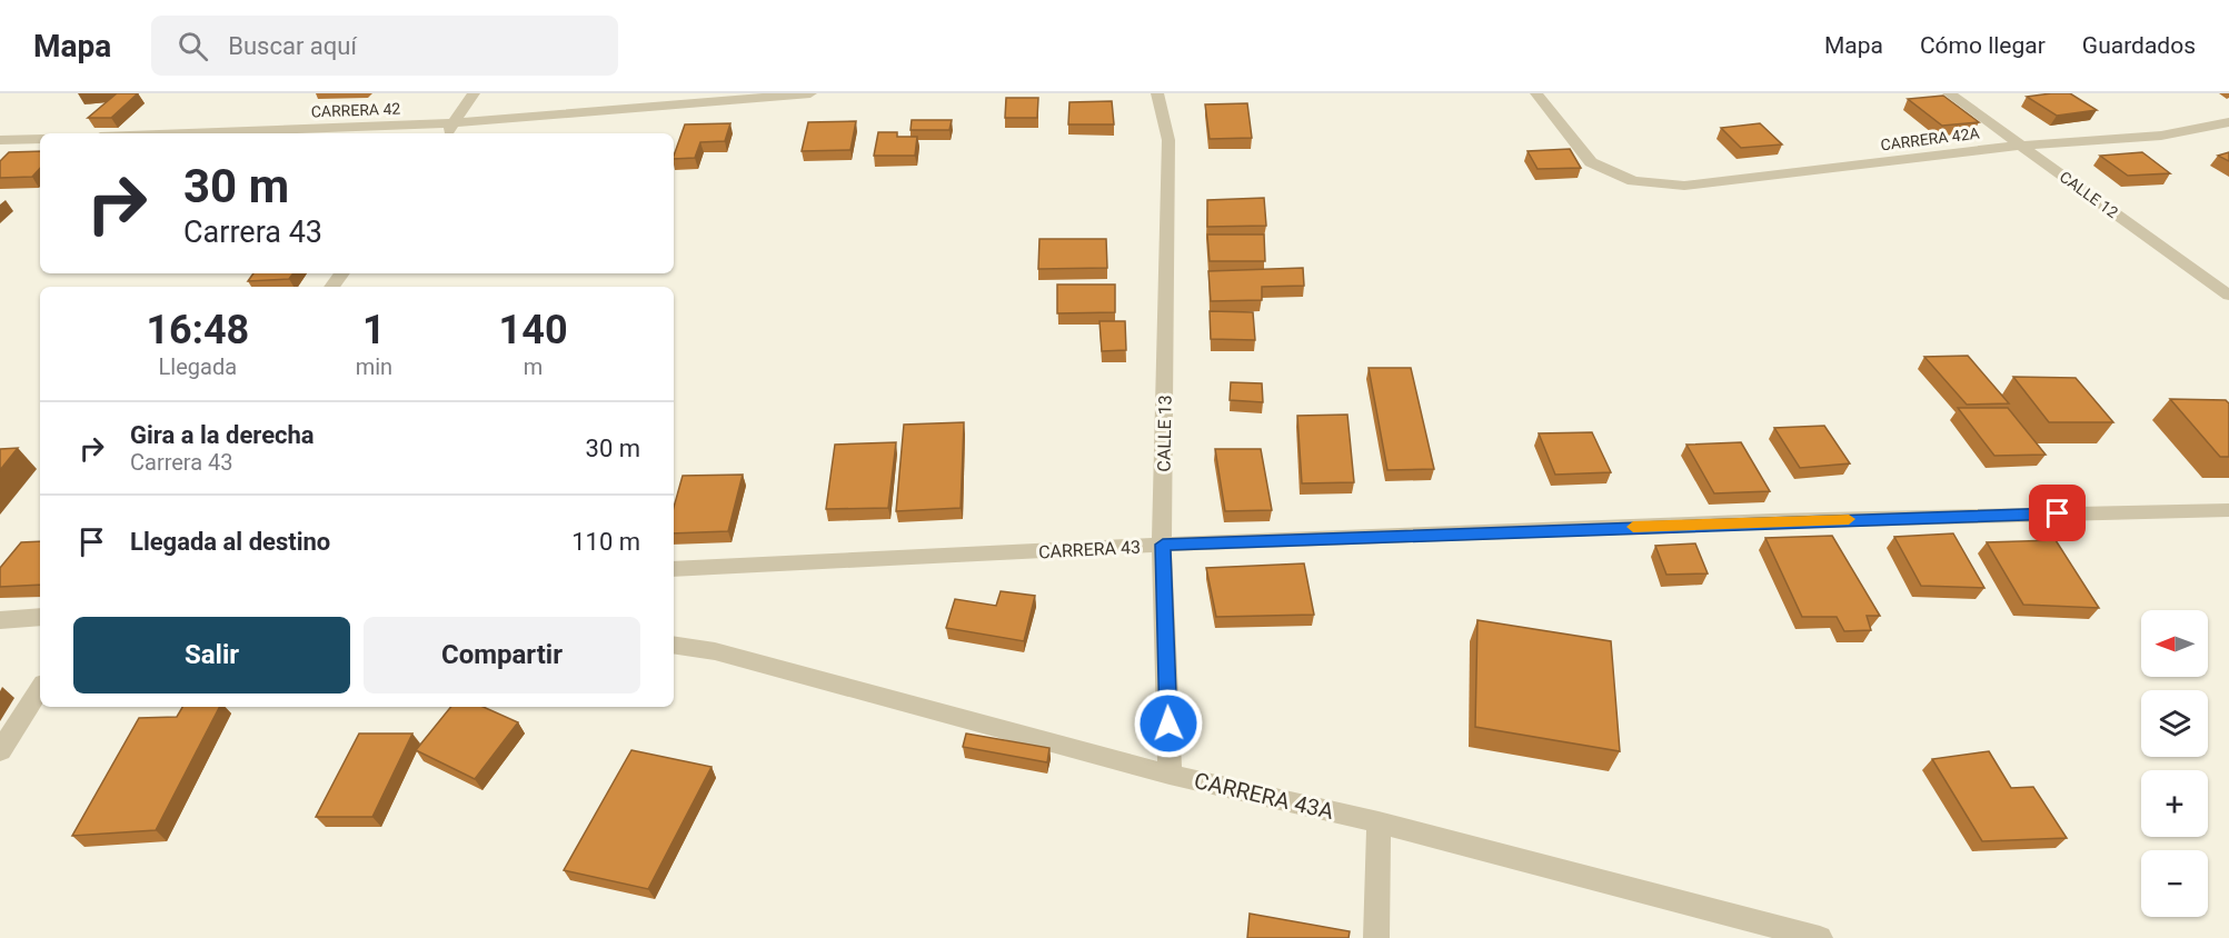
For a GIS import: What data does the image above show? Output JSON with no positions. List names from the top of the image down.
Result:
{
  "streets": {
    "street": [
      "CARRERA 42",
      "CARRERA 42A",
      "CALLE 12",
      "CALLE 13",
      "CARRERA 43",
      "CARRERA 43A"
    ]
  },
  "crossings": [
    ["CARRERA 42A", "CALLE 12"],
    ["CALLE 13", "CARRERA 43"],
    ["CALLE 13", "CARRERA 43A"]
  ],
  "north": "left",
  "page": {
    "header": "Mapa",
    "search": "Buscar aquí",
    "nav": ["Mapa", "Cómo llegar", "Guardados"],
    "turn": ["30 m", "Carrera 43"],
    "eta": [
      "16:48",
      "Llegada",
      "1",
      "min",
      "140",
      "m"
    ],
    "list": [
      {
        "name": "Gira a la derecha",
        "note": "Carrera 43",
        "value": "30 m"
      },
      {
        "name": "Llegada al destino",
        "value": "110 m"
      }
    ],
    "buttons": ["Salir", "Compartir"],
    "map_buttons": ["+", "−"]
  }
}
